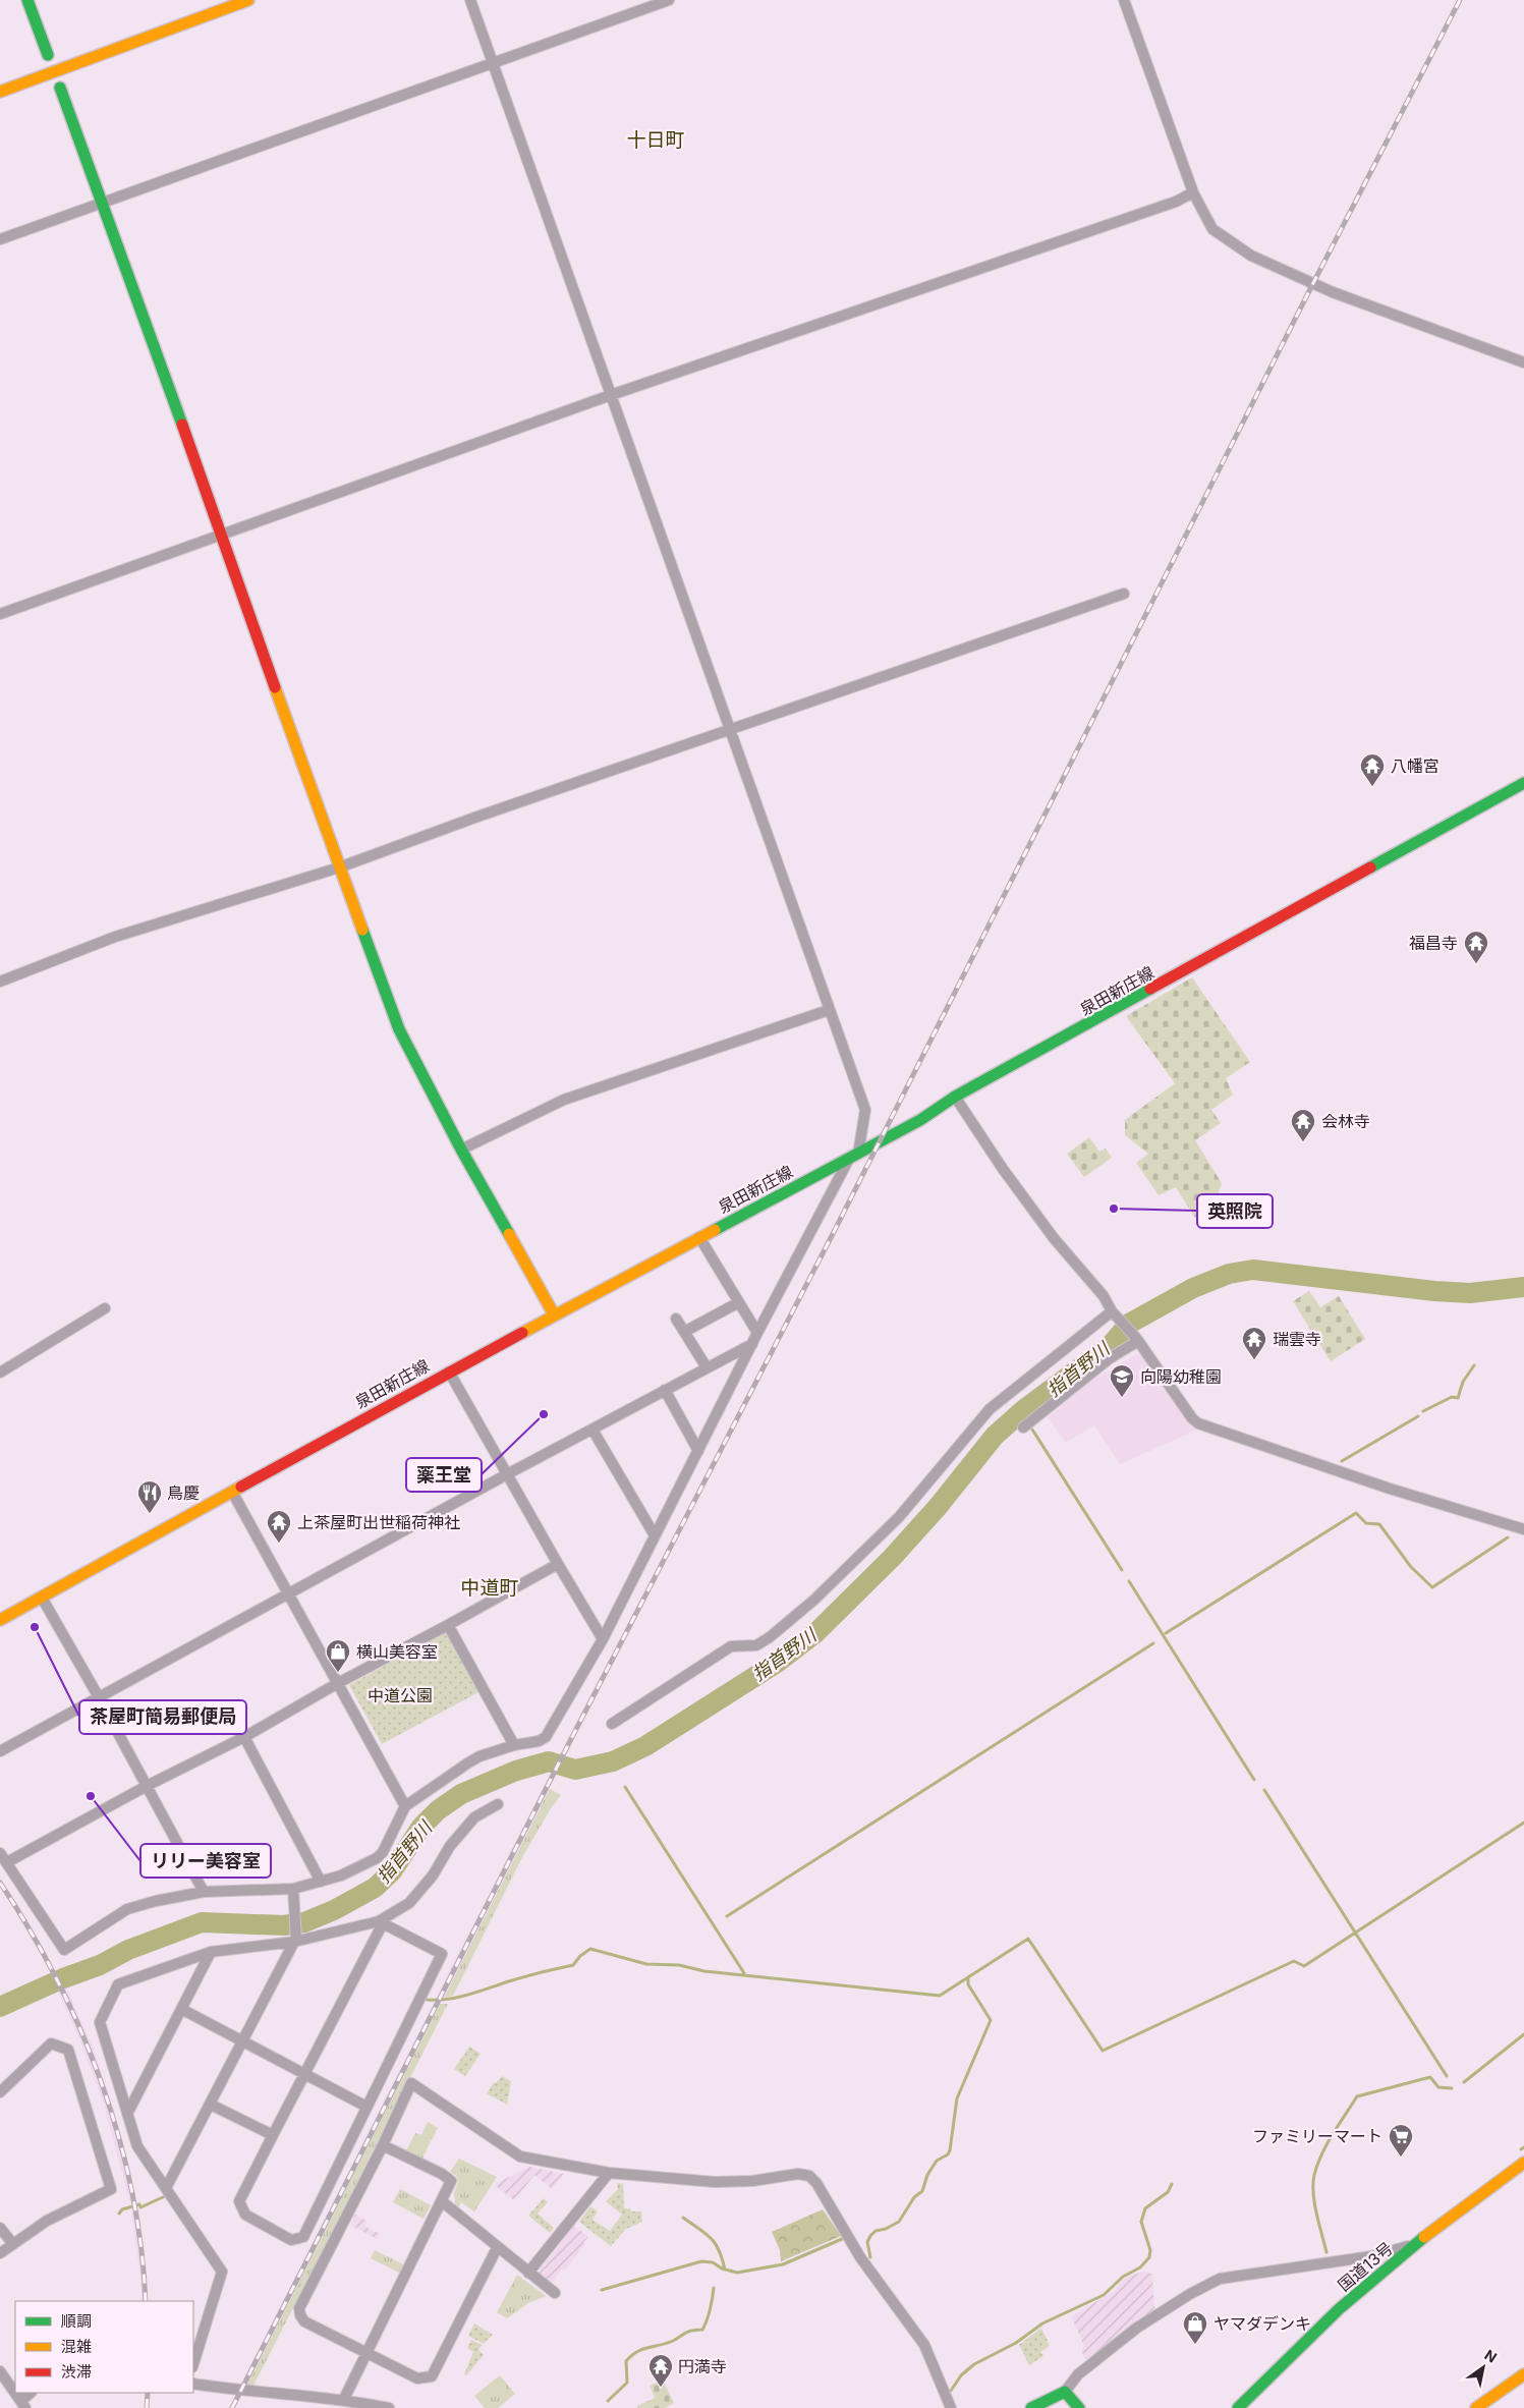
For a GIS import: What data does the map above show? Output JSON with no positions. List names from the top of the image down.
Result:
{
  "streets": {
    "main road": ["泉田新庄線", "国道13号"]
  },
  "districts": ["十日町", "中道町"],
  "water": ["指首野川"],
  "parks": ["中道公園"],
  "places": {
    "temple": [
      "八幡宮",
      "福昌寺",
      "会林寺",
      "瑞雲寺",
      "上茶屋町出世稲荷神社",
      "円満寺"
    ],
    "other": [
      "英照院",
      "薬王堂",
      "茶屋町簡易郵便局",
      "リリー美容室"
    ],
    "school or university": ["向陽幼稚園"],
    "restaurant": ["鳥慶"],
    "shop": ["横山美容室", "ヤマダデンキ"],
    "supermarket": ["ファミリーマート"]
  },
  "legend": ["順調", "混雑", "渋滞"],
  "north": "top right"
}
